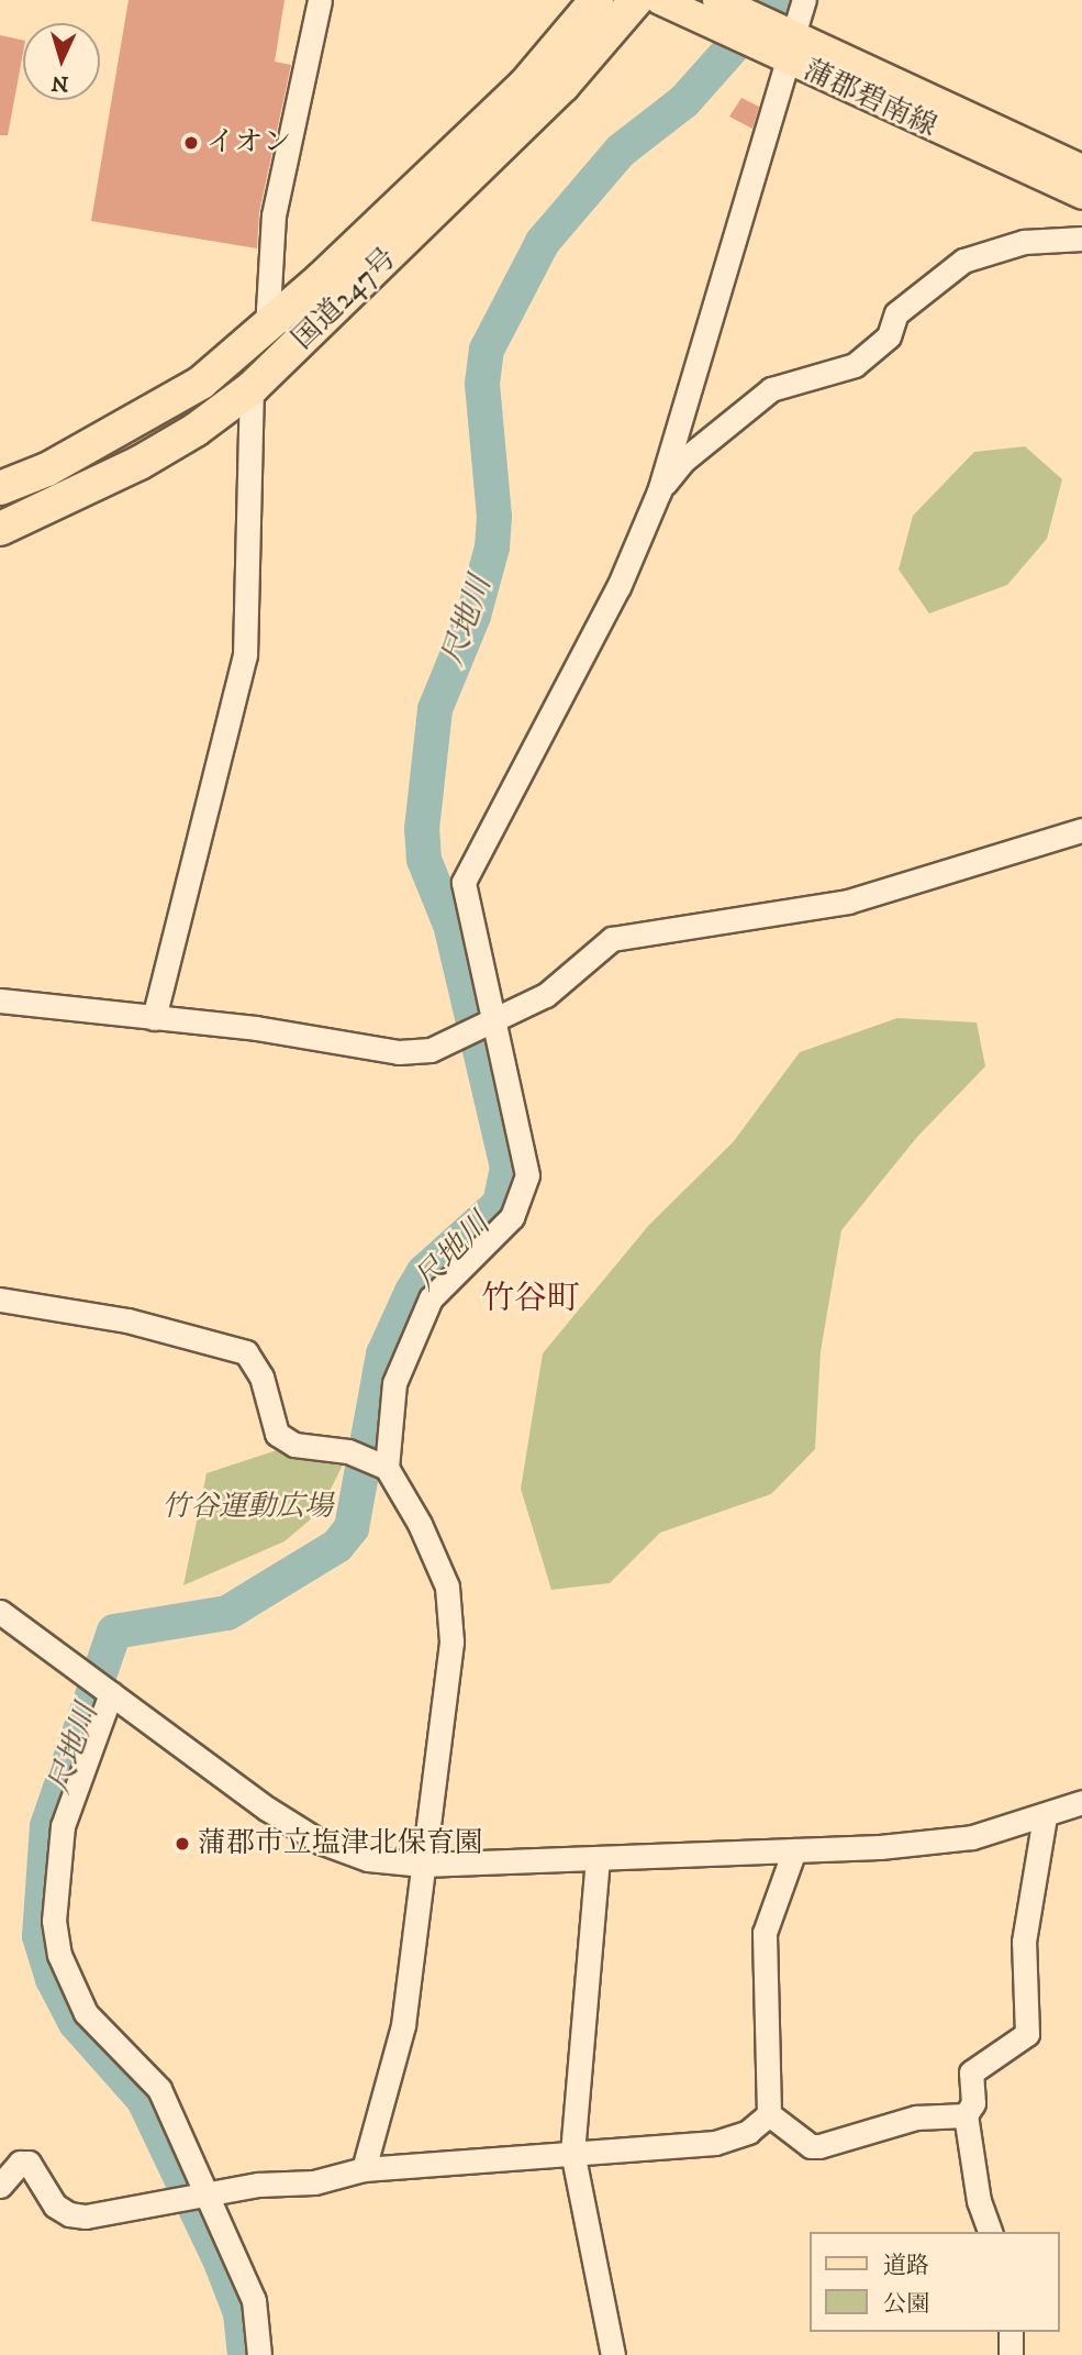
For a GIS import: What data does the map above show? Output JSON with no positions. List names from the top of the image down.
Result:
{
  "streets": {
    "highway": ["国道247号"],
    "main road": ["蒲郡碧南線"]
  },
  "districts": ["竹谷町"],
  "water": ["尺地川"],
  "parks": ["竹谷運動広場"],
  "places": ["イオン", "蒲郡市立塩津北保育園"],
  "legend": ["道路", "公園"],
  "north": "bottom"
}
